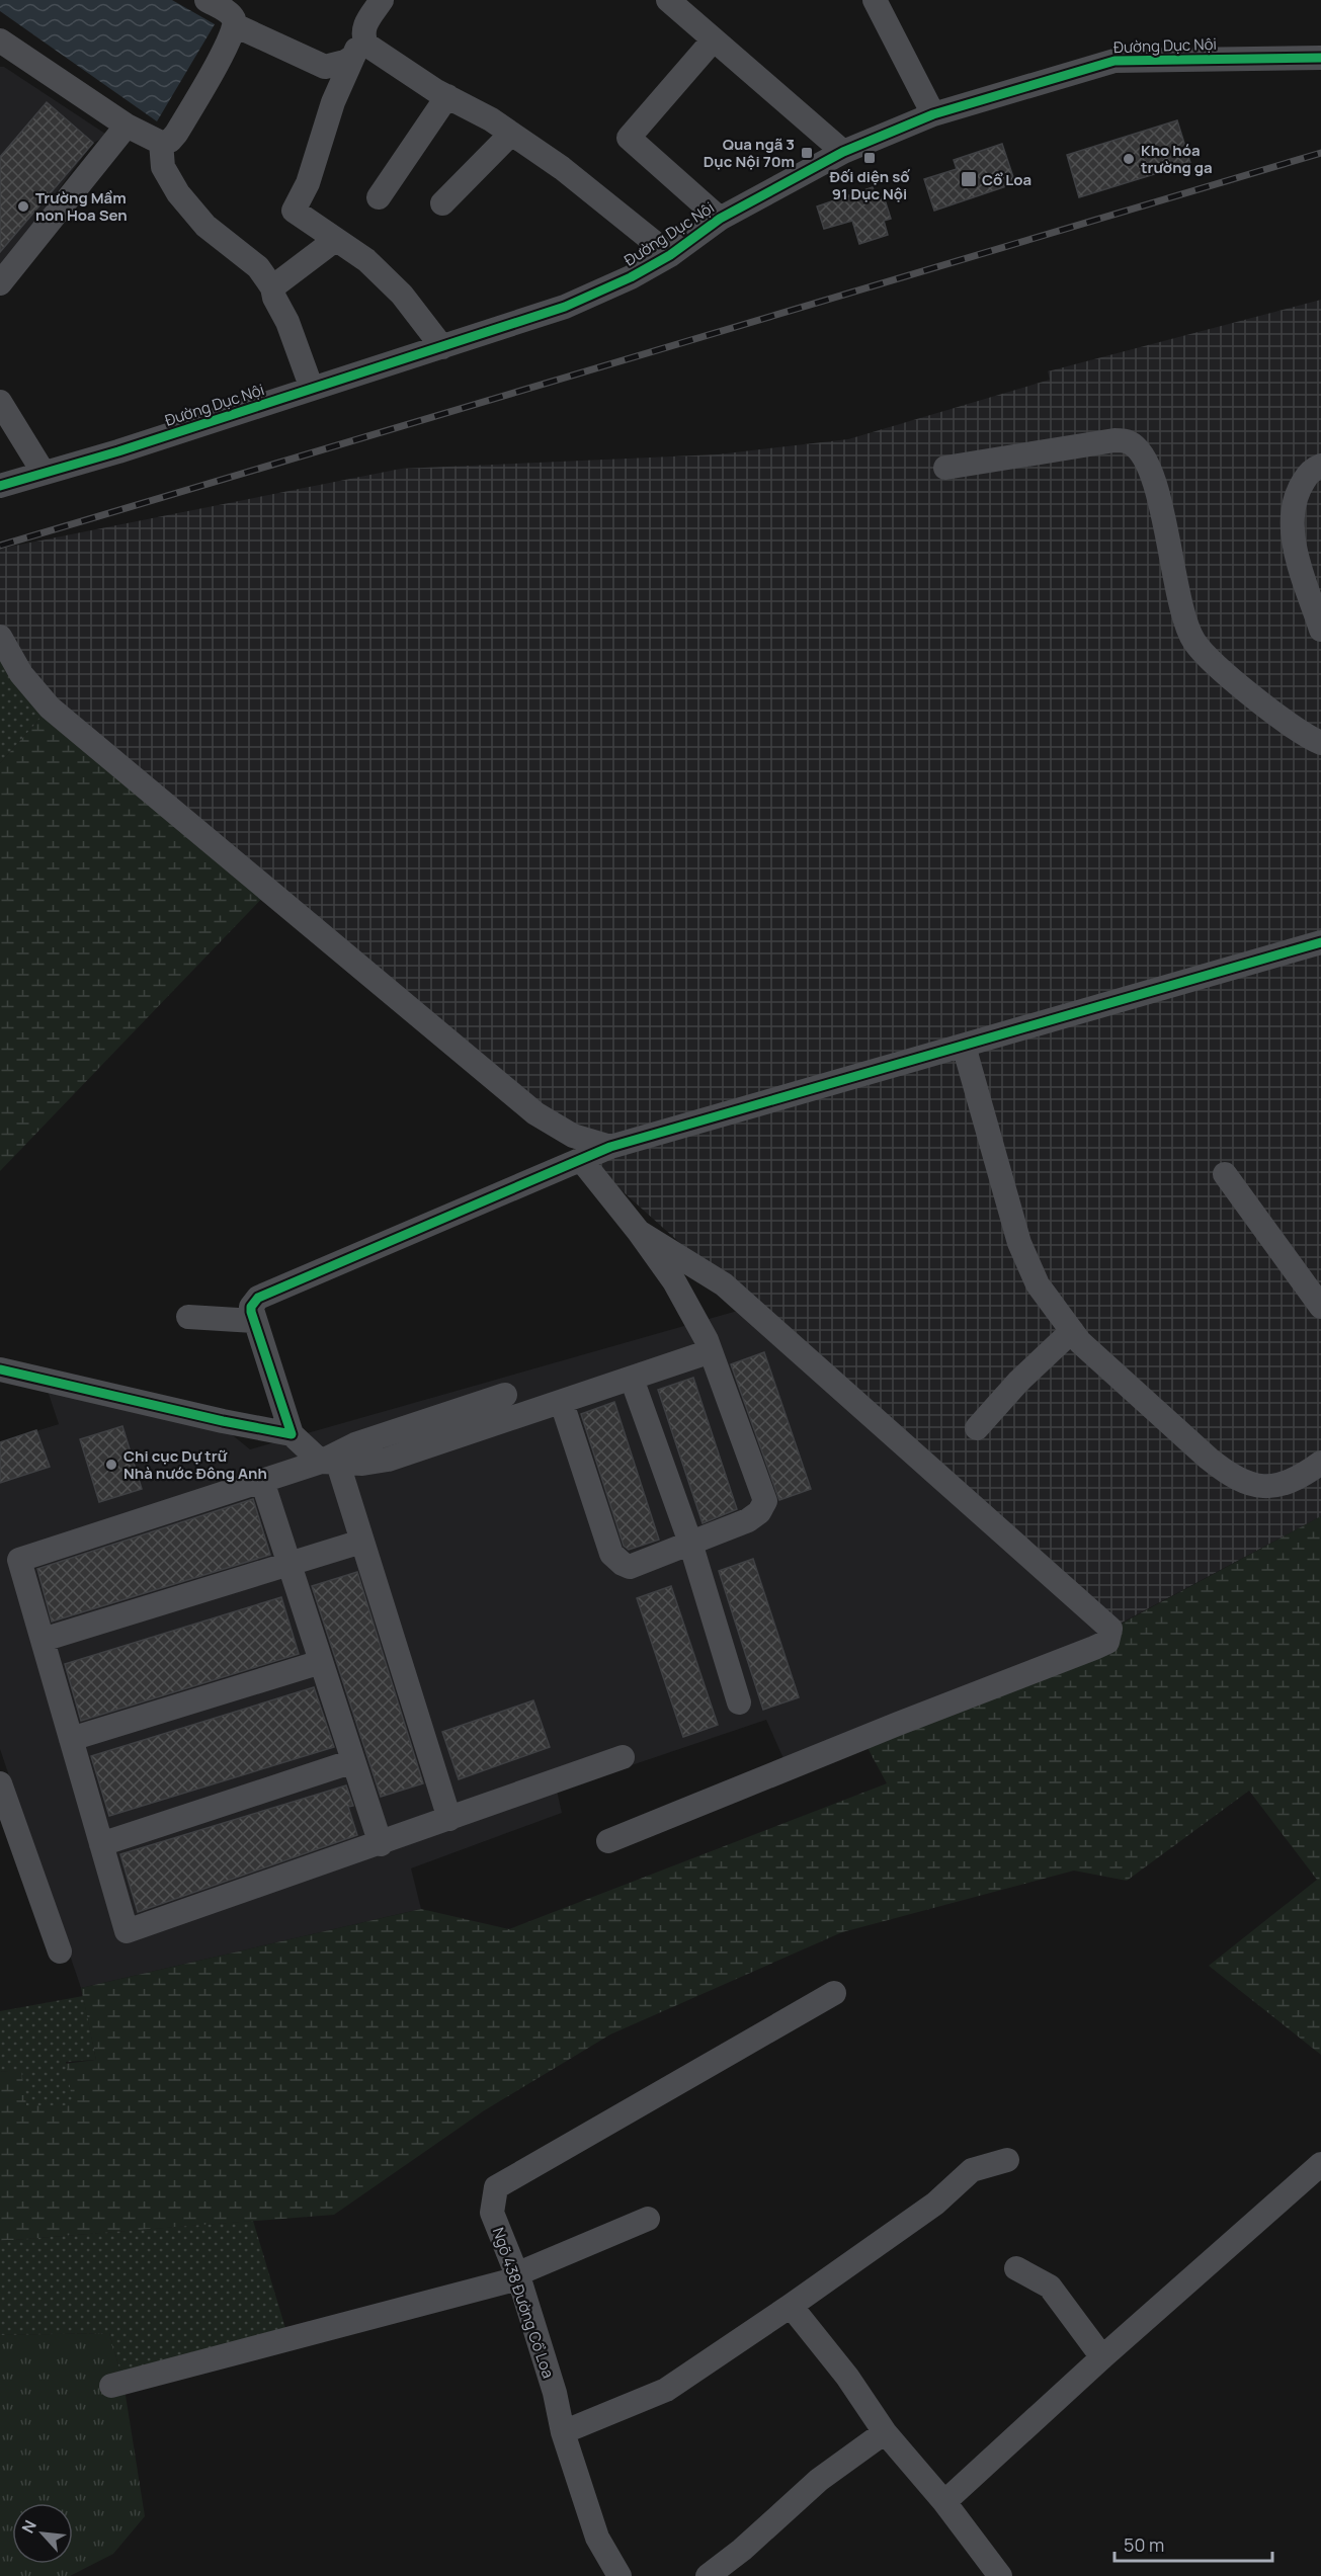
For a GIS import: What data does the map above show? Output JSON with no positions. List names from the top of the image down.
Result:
{
  "streets": {
    "street": ["Đường Dục Nội", "Ngõ 438 Đường Cổ Loa"]
  },
  "places": {
    "transit": ["Qua ngã 3 Dục Nội 70m", "Đối diện số 91 Dục Nội", "Cổ Loa"],
    "other": ["Kho hóa trường ga", "Trường Mầm non Hoa Sen", "Chi cục Dự trữ Nhà nước Đông Anh"]
  },
  "scale_bar": "50 m",
  "north": "top left"
}
